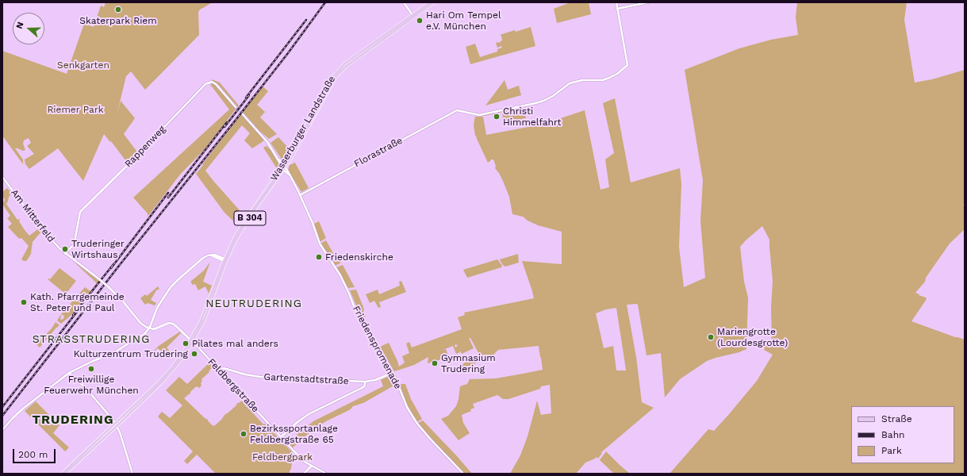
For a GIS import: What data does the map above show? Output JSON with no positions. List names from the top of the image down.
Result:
{
  "streets": {
    "main road": ["Wasserburger Landstraße", "B 304"],
    "street": [
      "Rappenweg",
      "Florastraße",
      "Am Mitterfeld",
      "Friedenspromenade",
      "Gartenstadtstraße",
      "Feldbergstraße"
    ]
  },
  "crossings": [
    ["Wasserburger Landstraße", "B 304"],
    ["Wasserburger Landstraße", "Friedenspromenade"],
    ["Wasserburger Landstraße", "Feldbergstraße"],
    ["Rappenweg", "Am Mitterfeld"],
    ["Florastraße", "Friedenspromenade"],
    ["Am Mitterfeld", "Feldbergstraße"],
    ["Friedenspromenade", "Gartenstadtstraße"],
    ["Gartenstadtstraße", "Feldbergstraße"]
  ],
  "districts": ["NEUTRUDERING", "STRASSTRUDERING", "TRUDERING"],
  "parks": ["Senkgarten", "Riemer Park", "Feldbergpark"],
  "places": [
    "Skaterpark Riem",
    "Hari Om Tempel e.V. München",
    "Christi Himmelfahrt",
    "Truderinger Wirtshaus",
    "Friedenskirche",
    "Kath. Pfarrgemeinde St. Peter und Paul",
    "Mariengrotte (Lourdesgrotte)",
    "Pilates mal anders",
    "Kulturzentrum Trudering",
    "Gymnasium Trudering",
    "Freiwillige Feuerwehr München",
    "Bezirkssportanlage Feldbergstraße 65"
  ],
  "legend": ["Straße", "Bahn", "Park"],
  "scale_bar": "200 m",
  "north": "left"
}
